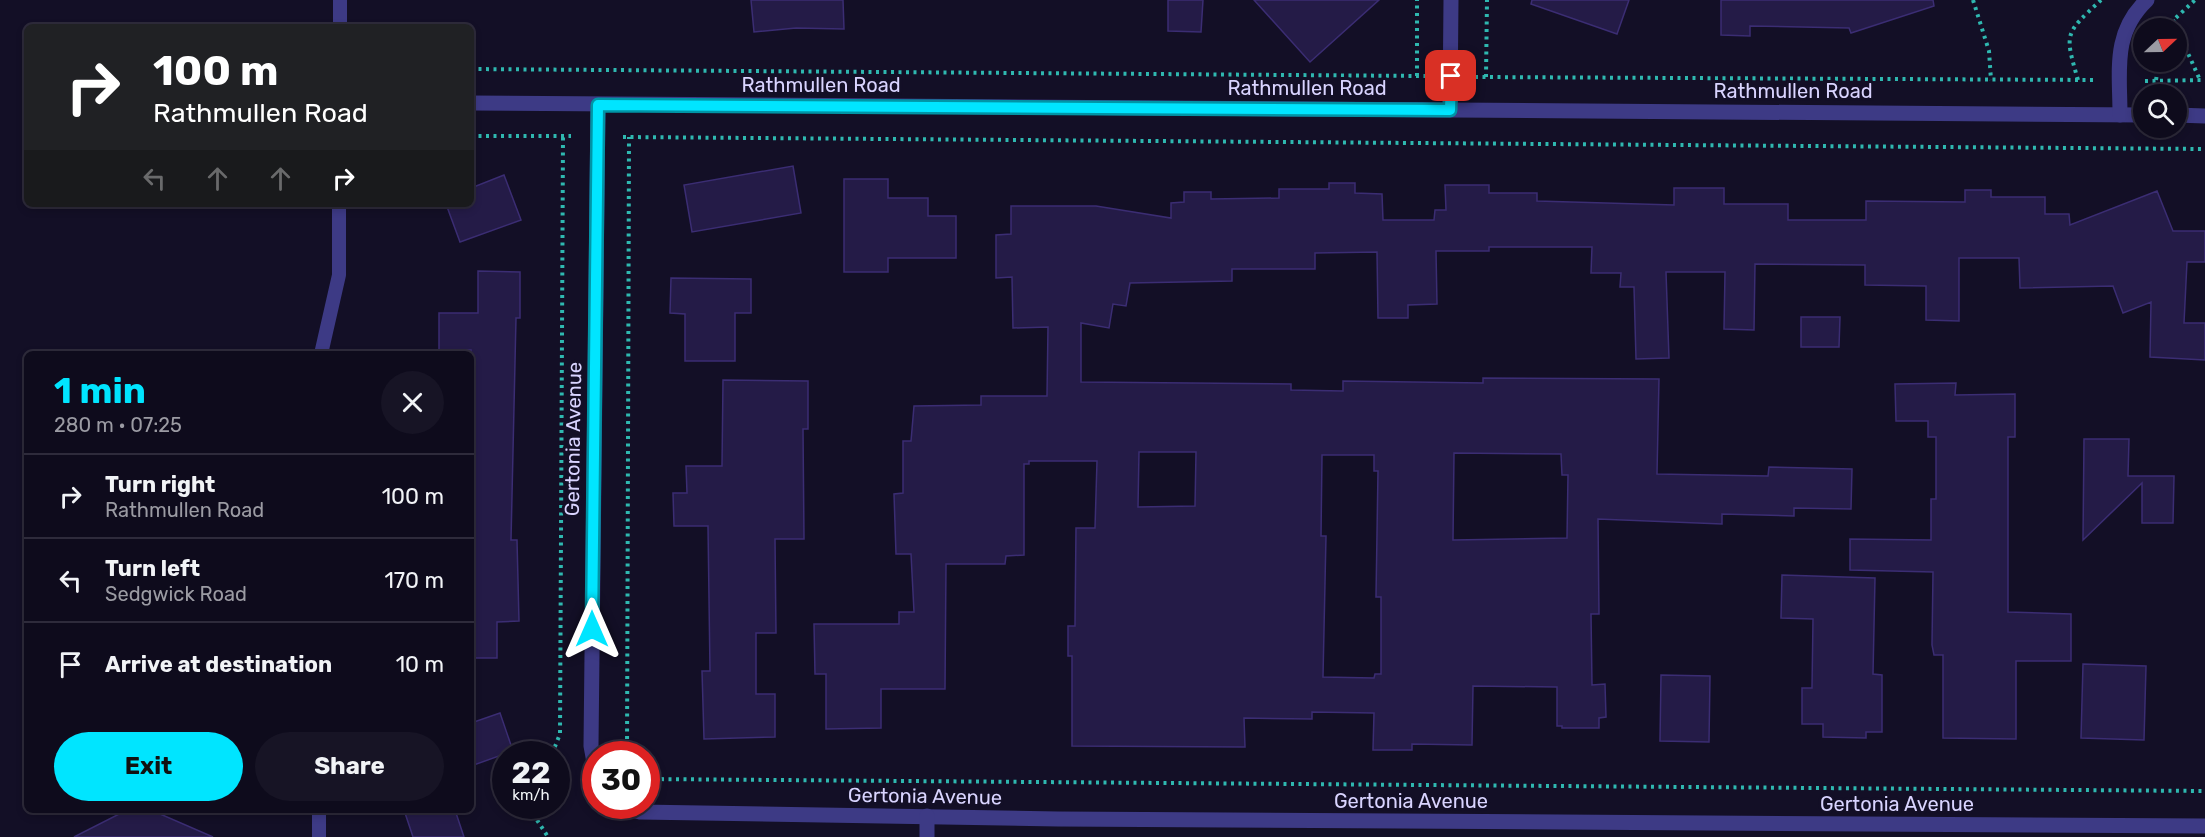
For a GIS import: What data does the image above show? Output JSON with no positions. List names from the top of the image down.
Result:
{
  "streets": {
    "street": ["Rathmullen Road", "Gertonia Avenue"]
  },
  "crossings": [
    ["Rathmullen Road", "Gertonia Avenue"]
  ],
  "north": "right",
  "page": {
    "turn": ["100 m", "Rathmullen Road"],
    "heading": ["1 min", "280 m · 07:25"],
    "list": [
      {
        "name": "Turn right",
        "note": "Rathmullen Road",
        "value": "100 m"
      },
      {
        "name": "Turn left",
        "note": "Sedgwick Road",
        "value": "170 m"
      },
      {
        "name": "Arrive at destination",
        "value": "10 m"
      }
    ],
    "buttons": ["Exit", "Share"],
    "speed": "22 km/h",
    "limit": "30"
  }
}
